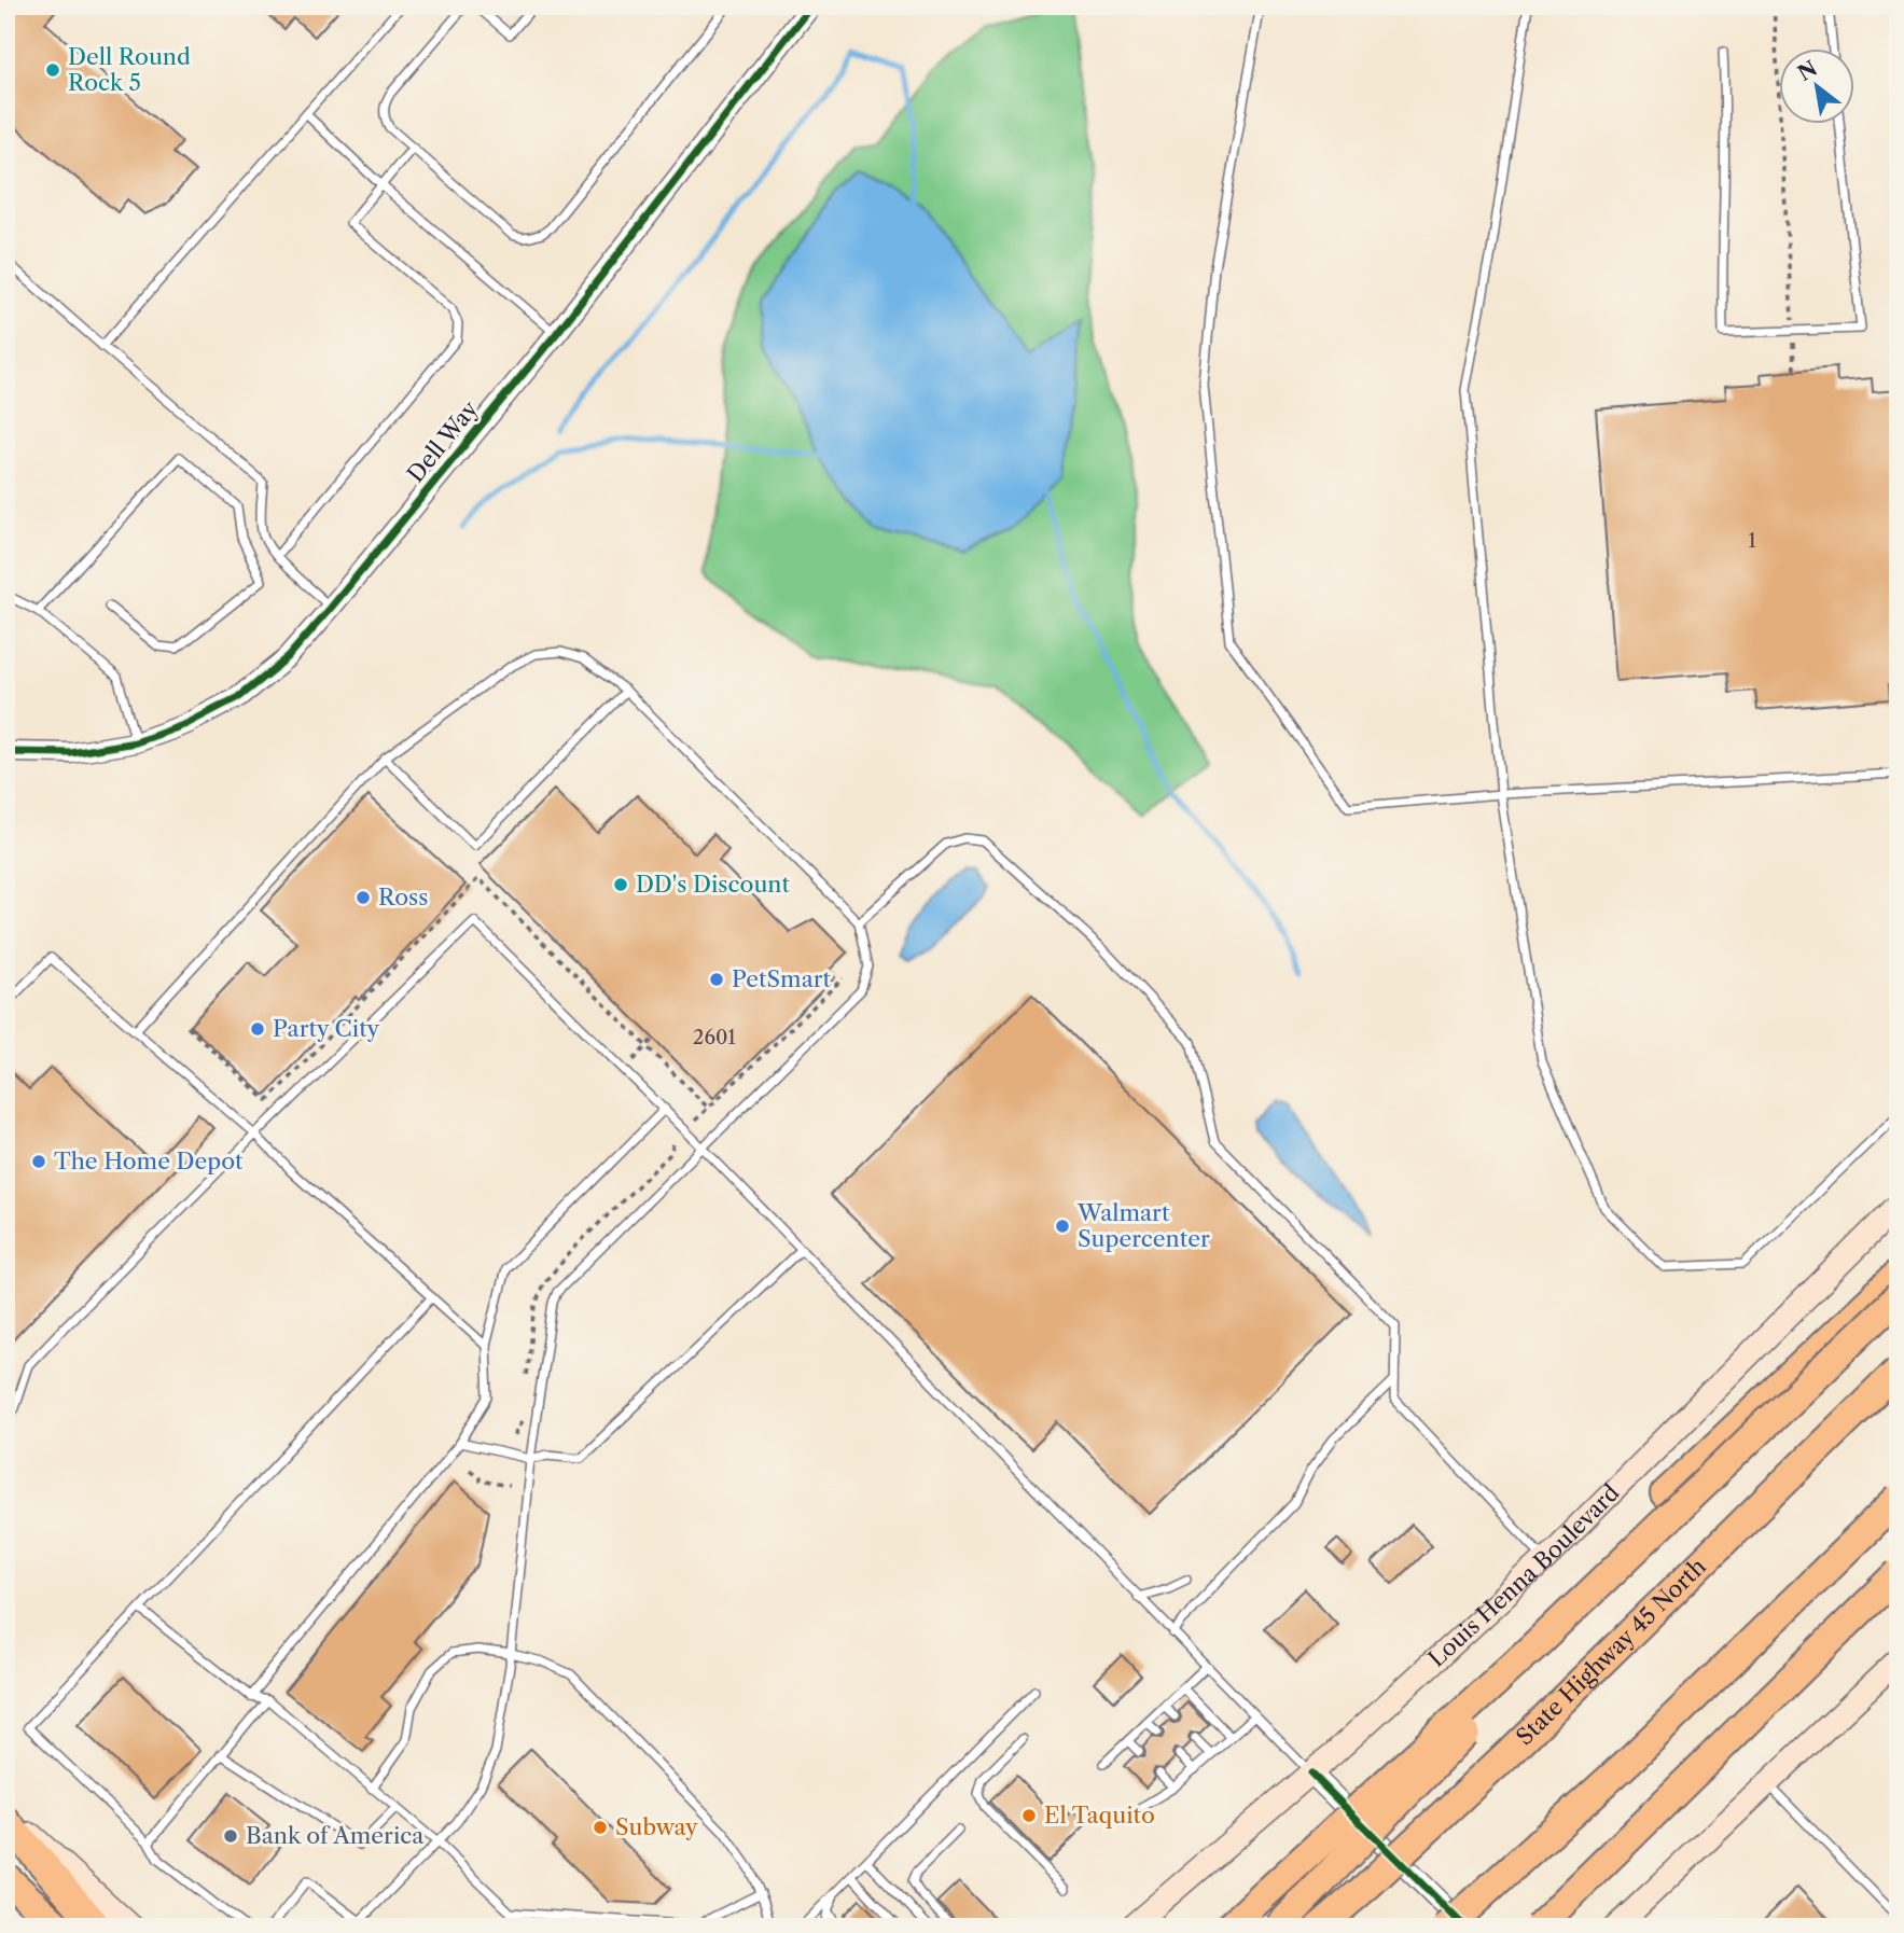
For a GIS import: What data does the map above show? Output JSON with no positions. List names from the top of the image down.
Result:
{
  "streets": {
    "highway": ["State Highway 45 North"],
    "main road": ["Louis Henna Boulevard"],
    "street": ["Dell Way"]
  },
  "places": [
    "Dell Round Rock 5",
    "DD's Discount",
    "Ross",
    "PetSmart",
    "Party City",
    "The Home Depot",
    "Walmart Supercenter",
    "El Taquito",
    "Subway",
    "Bank of America"
  ],
  "house_numbers": ["1", "2601"],
  "north": "top left"
}
